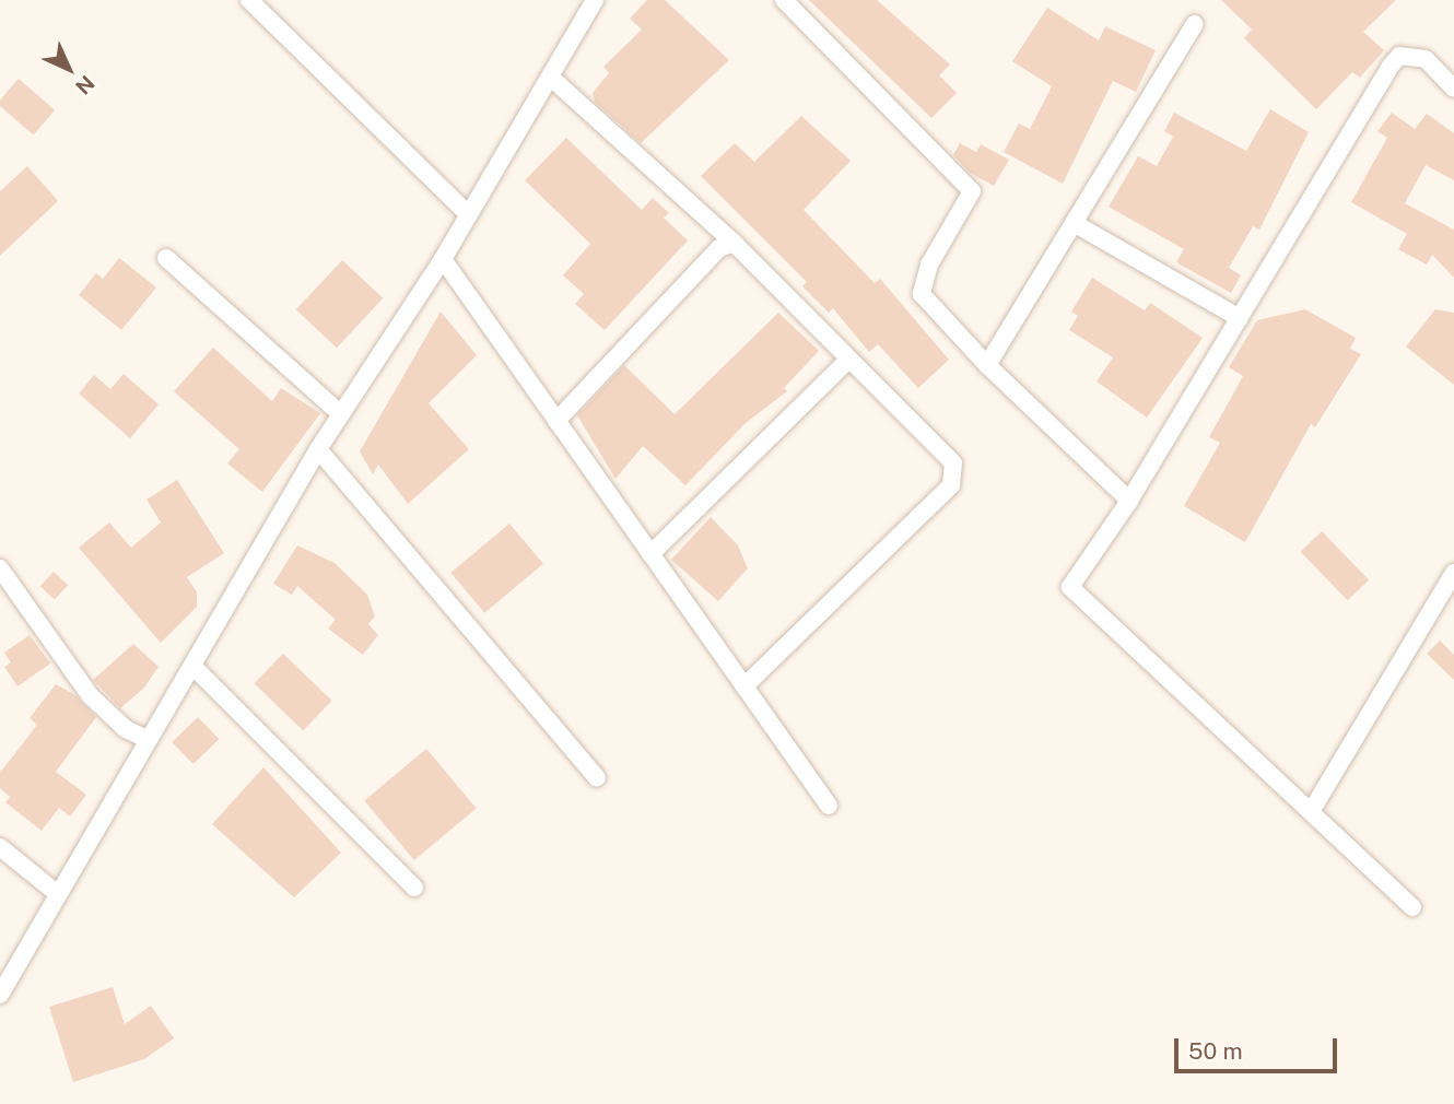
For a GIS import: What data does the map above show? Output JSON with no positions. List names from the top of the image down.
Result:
{
  "scale_bar": "50 m",
  "north": "bottom right"
}
